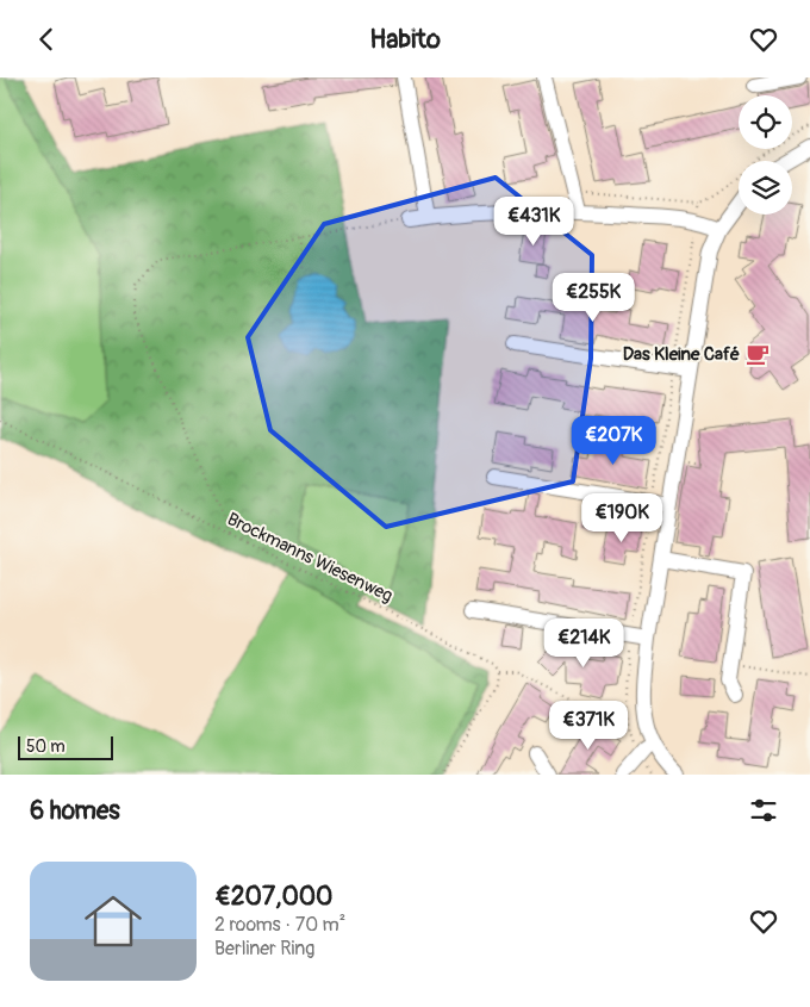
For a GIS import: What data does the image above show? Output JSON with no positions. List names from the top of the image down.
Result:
{
  "streets": {
    "path": ["Brockmanns Wiesenweg"]
  },
  "places": {
    "cafe": ["Das Kleine Café"]
  },
  "scale_bar": "50 m",
  "page": {
    "header": "Habito",
    "price": [
      "€431K",
      "€255K",
      "€207K",
      "€190K",
      "€214K",
      "€371K"
    ],
    "scale": "50 m",
    "heading": "6 homes",
    "list": [
      {
        "name": "€207,000",
        "note": "2 rooms · 70 m² · Berliner Ring"
      }
    ]
  }
}
